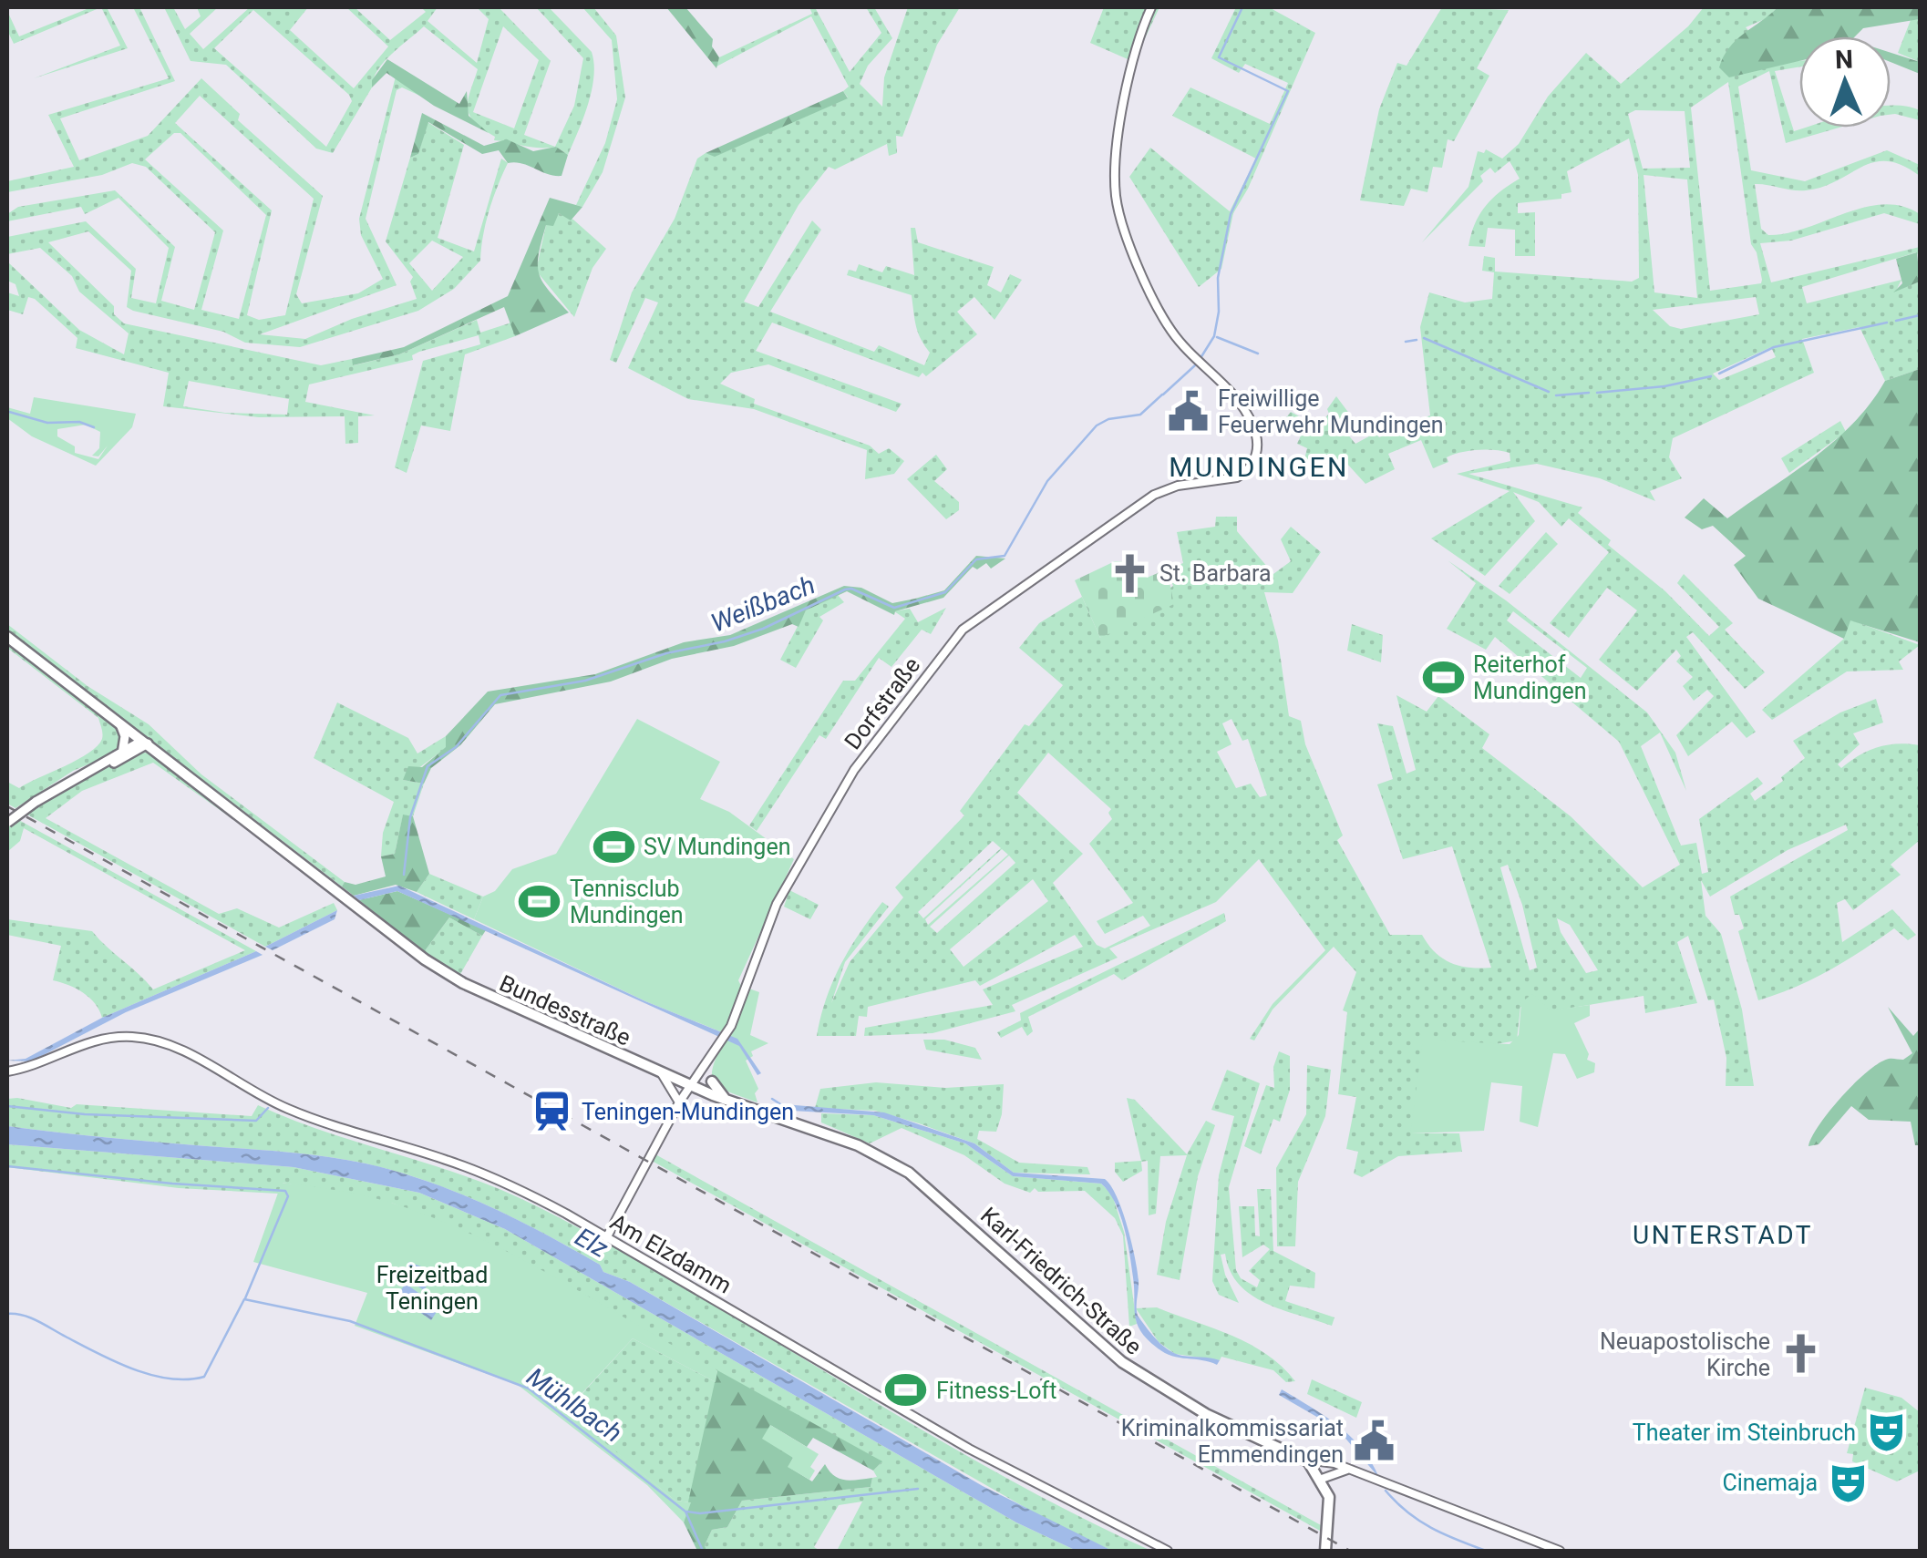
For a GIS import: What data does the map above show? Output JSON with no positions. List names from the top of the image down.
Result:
{
  "streets": {
    "main road": ["Bundesstraße", "Karl-Friedrich-Straße"],
    "street": ["Dorfstraße", "Am Elzdamm"]
  },
  "crossings": [
    ["Dorfstraße", "Bundesstraße"],
    ["Dorfstraße", "Am Elzdamm"],
    ["Bundesstraße", "Karl-Friedrich-Straße"]
  ],
  "districts": ["MUNDINGEN", "UNTERSTADT"],
  "water": ["Weißbach", "Elz", "Mühlbach"],
  "parks": ["Freizeitbad Teningen"],
  "places": {
    "public building": ["Freiwillige Feuerwehr Mundingen", "Kriminalkommissariat Emmendingen"],
    "church": ["St. Barbara", "Neuapostolische Kirche"],
    "sports": [
      "Reiterhof Mundingen",
      "SV Mundingen",
      "Tennisclub Mundingen",
      "Fitness-Loft"
    ],
    "station": ["Teningen-Mundingen"],
    "theatre": ["Theater im Steinbruch", "Cinemaja"]
  },
  "north": "top"
}
